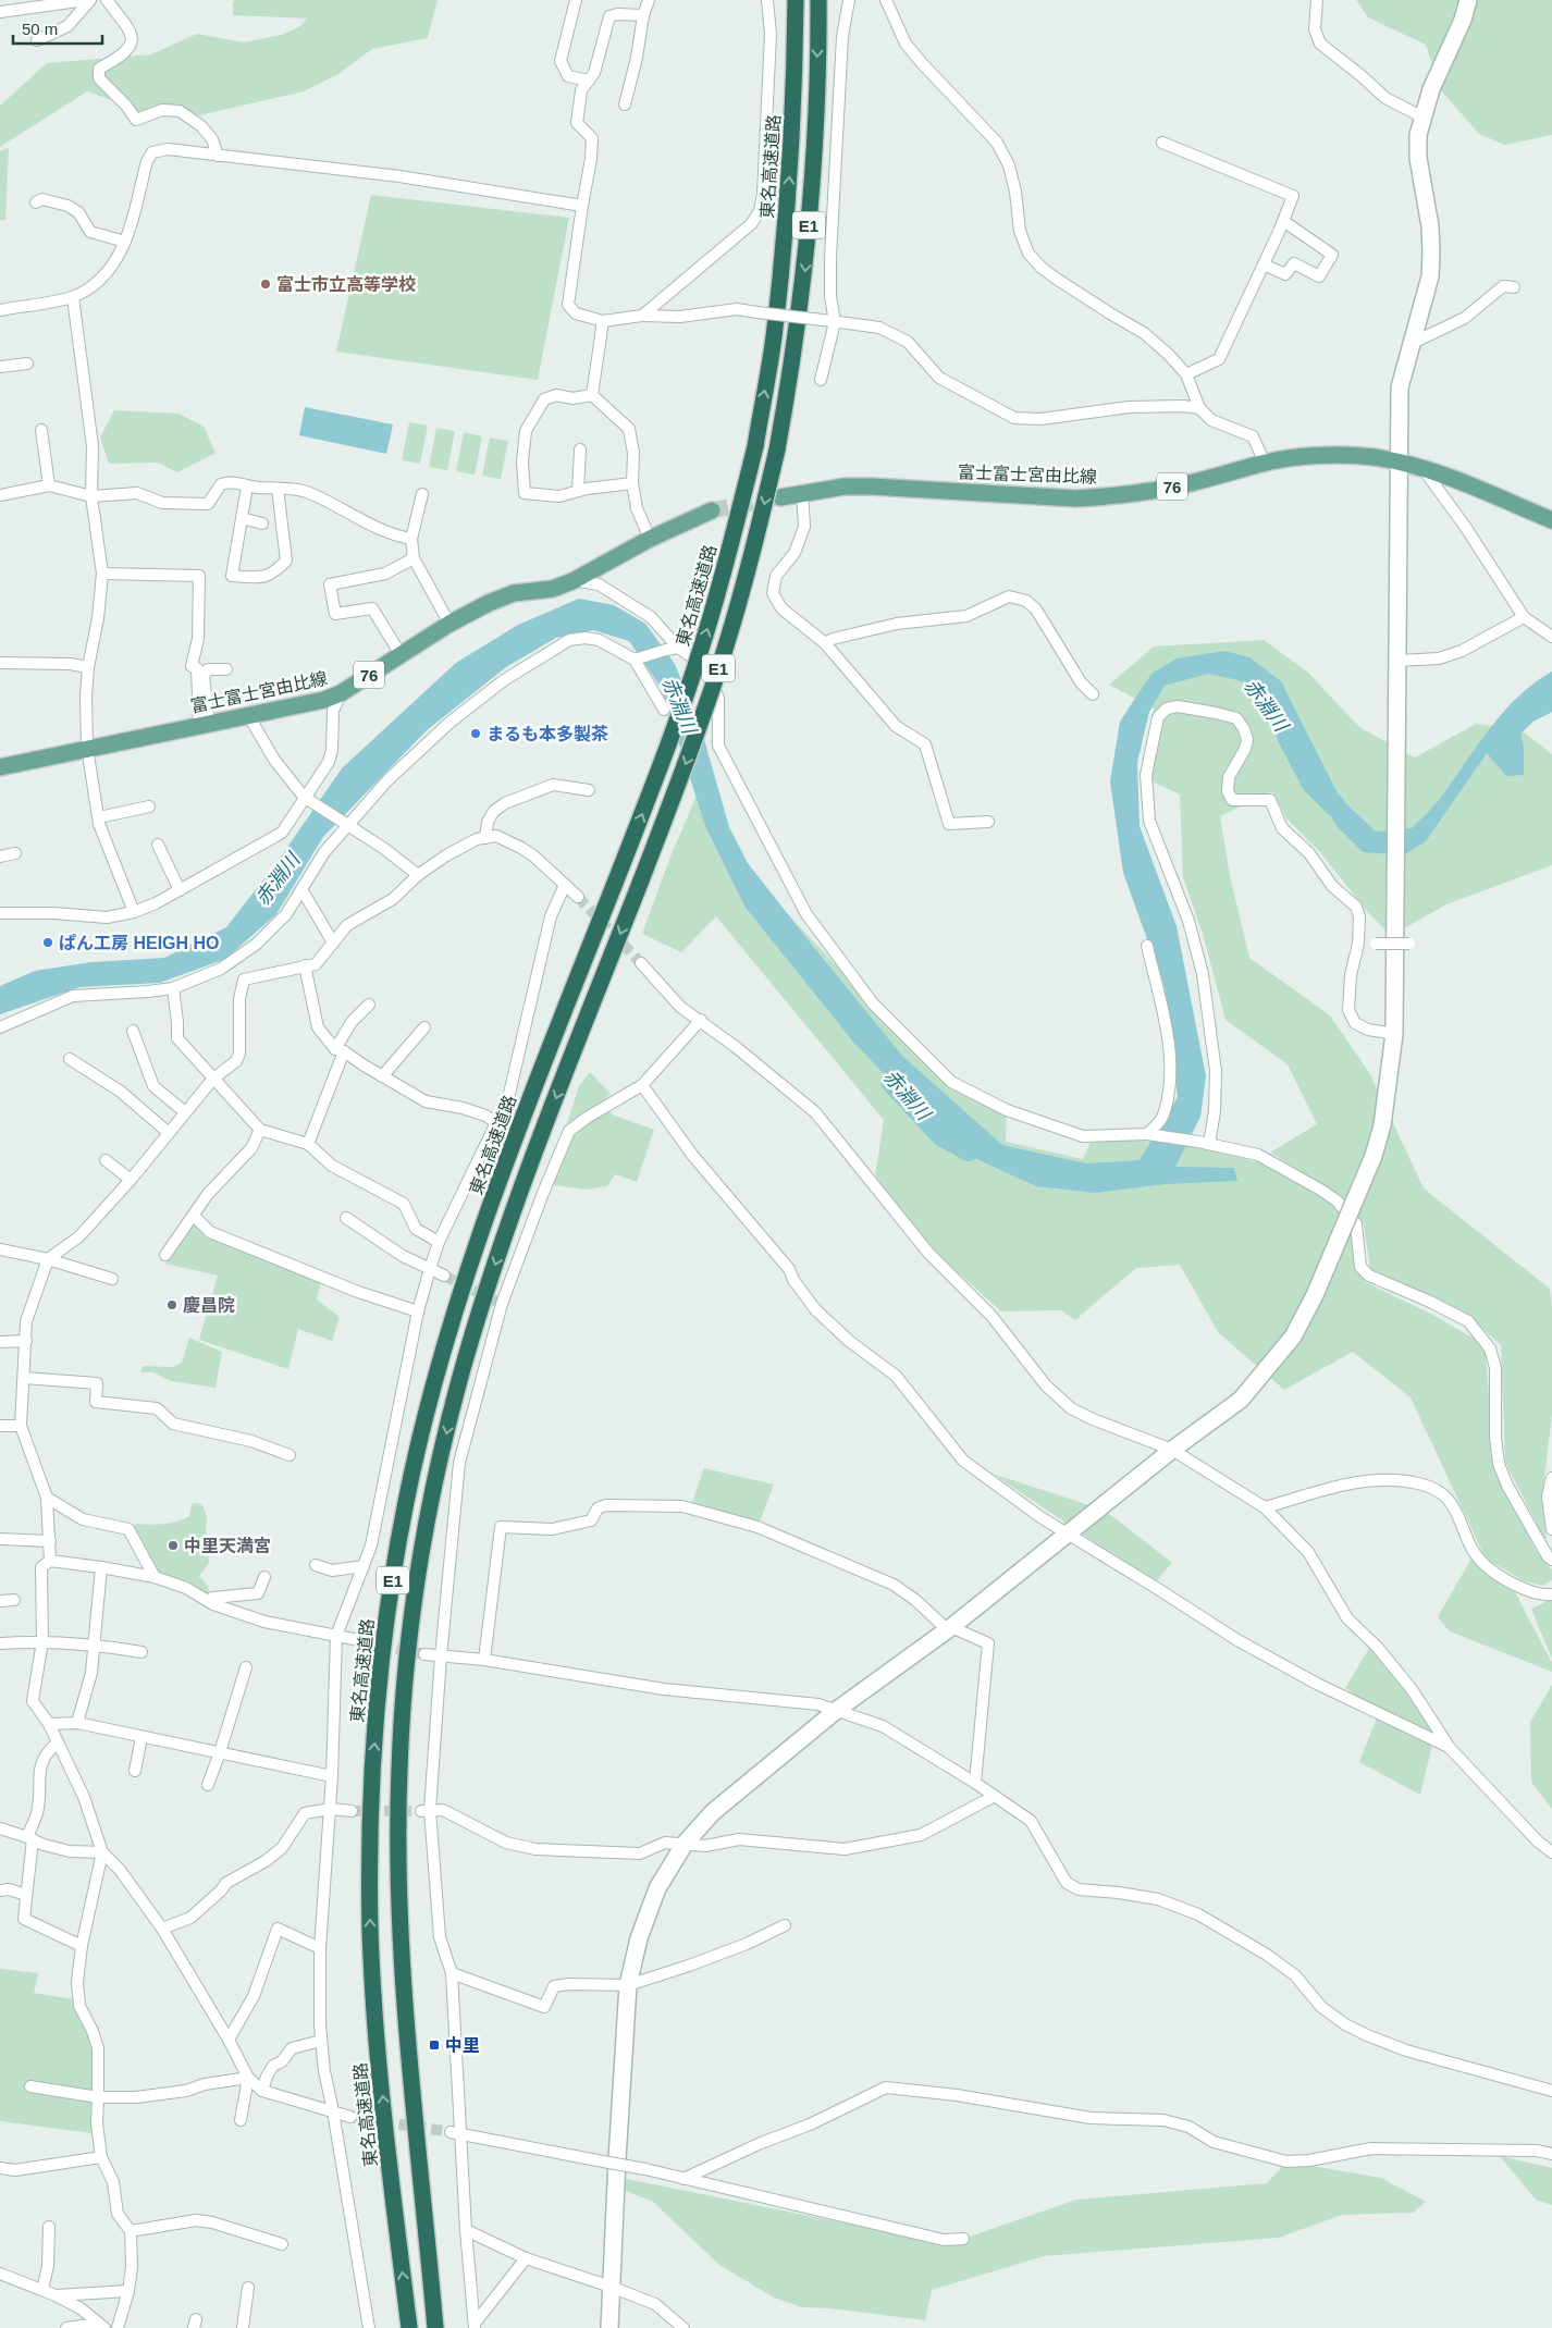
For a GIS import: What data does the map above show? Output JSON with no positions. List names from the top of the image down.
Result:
{
  "streets": {
    "highway": ["東名高速道路", "E1"],
    "main road": ["富士富士宮由比線", "76"]
  },
  "water": ["赤淵川"],
  "places": {
    "other": [
      "富士市立高等学校",
      "まるも本多製茶",
      "ぱん工房 HEIGH HO",
      "慶昌院",
      "中里天満宮"
    ],
    "transit": ["中里"]
  },
  "scale_bar": "50 m"
}
